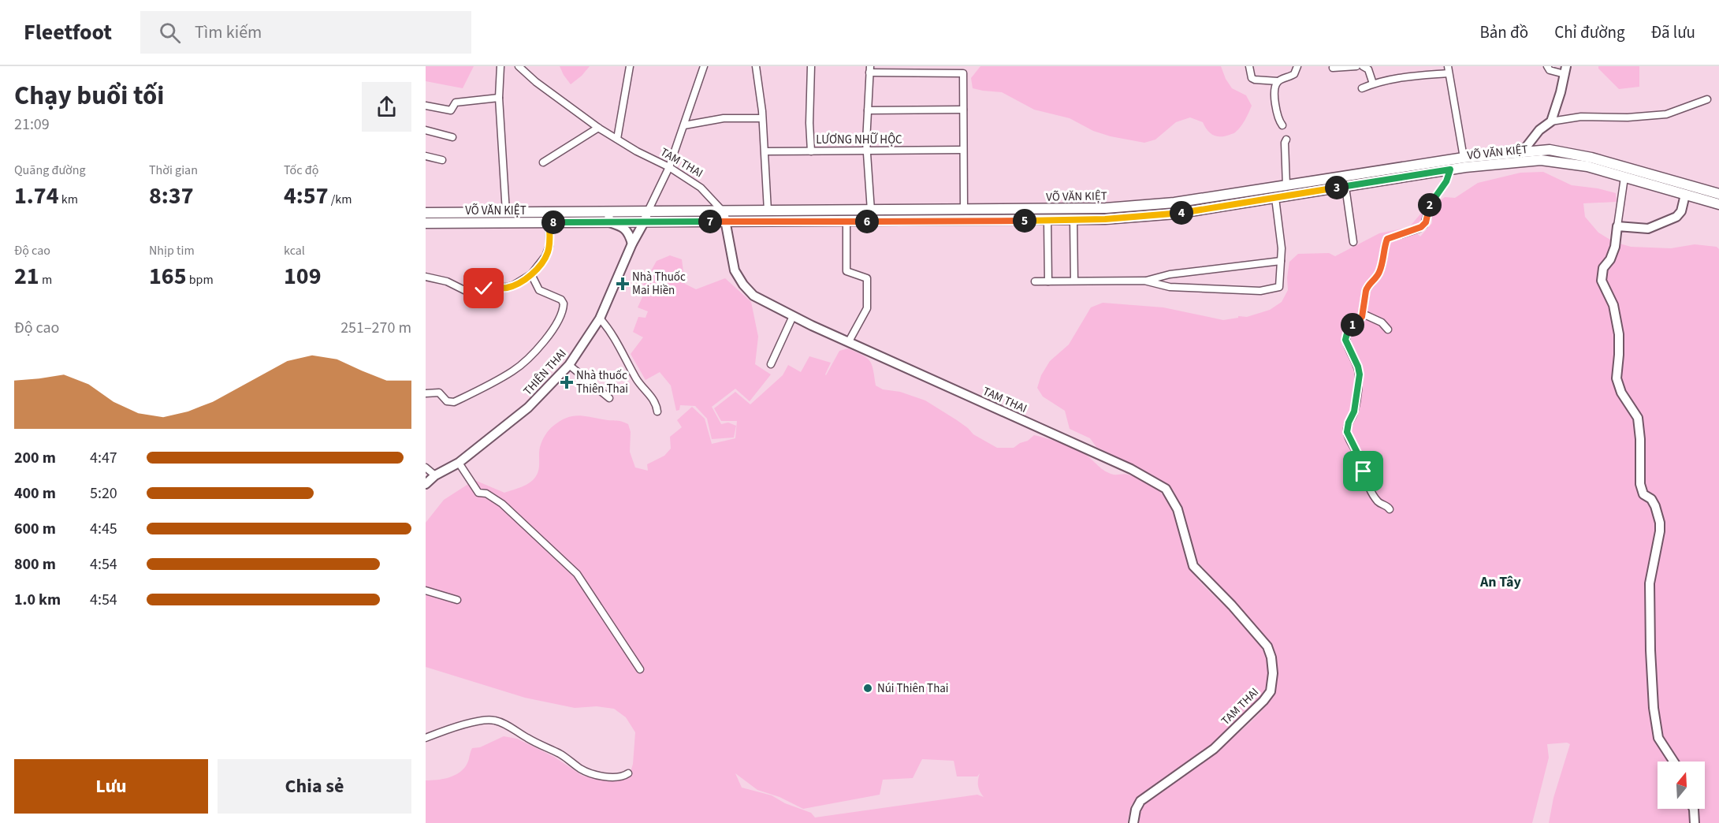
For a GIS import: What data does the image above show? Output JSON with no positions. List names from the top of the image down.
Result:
{
  "streets": {
    "main road": ["VÕ VĂN KIỆT"],
    "street": ["LƯƠNG NHỮ HỘC", "TAM THAI", "THIÊN THAI"]
  },
  "crossings": [
    ["VÕ VĂN KIỆT", "TAM THAI"],
    ["VÕ VĂN KIỆT", "THIÊN THAI"]
  ],
  "districts": ["An Tây"],
  "places": {
    "health": ["Nhà Thuốc Mai Hiền", "Nhà thuốc Thiên Thai"],
    "other": ["Núi Thiên Thai"]
  },
  "north": "top",
  "page": {
    "header": "Fleetfoot",
    "search": "Tìm kiếm",
    "nav": ["Bản đồ", "Chỉ đường", "Đã lưu"],
    "heading": ["Chạy buổi tối", "21:09"],
    "stats": [
      ["Quãng đường", "1.74 km"],
      ["Thời gian", "8:37"],
      ["Tốc độ", "4:57 /km"],
      ["Độ cao", "21 m"],
      ["Nhịp tim", "165 bpm"],
      ["kcal", "109"]
    ],
    "pins": [
      "3",
      "2",
      "4",
      "5",
      "6",
      "7",
      "8",
      "1"
    ],
    "chart": ["Độ cao", "251–270 m"],
    "list": [
      {
        "name": "200 m",
        "note": "4:47"
      },
      {
        "name": "400 m",
        "note": "5:20"
      },
      {
        "name": "600 m",
        "note": "4:45"
      },
      {
        "name": "800 m",
        "note": "4:54"
      },
      {
        "name": "1.0 km",
        "note": "4:54"
      }
    ],
    "buttons": ["Lưu", "Chia sẻ"]
  }
}
